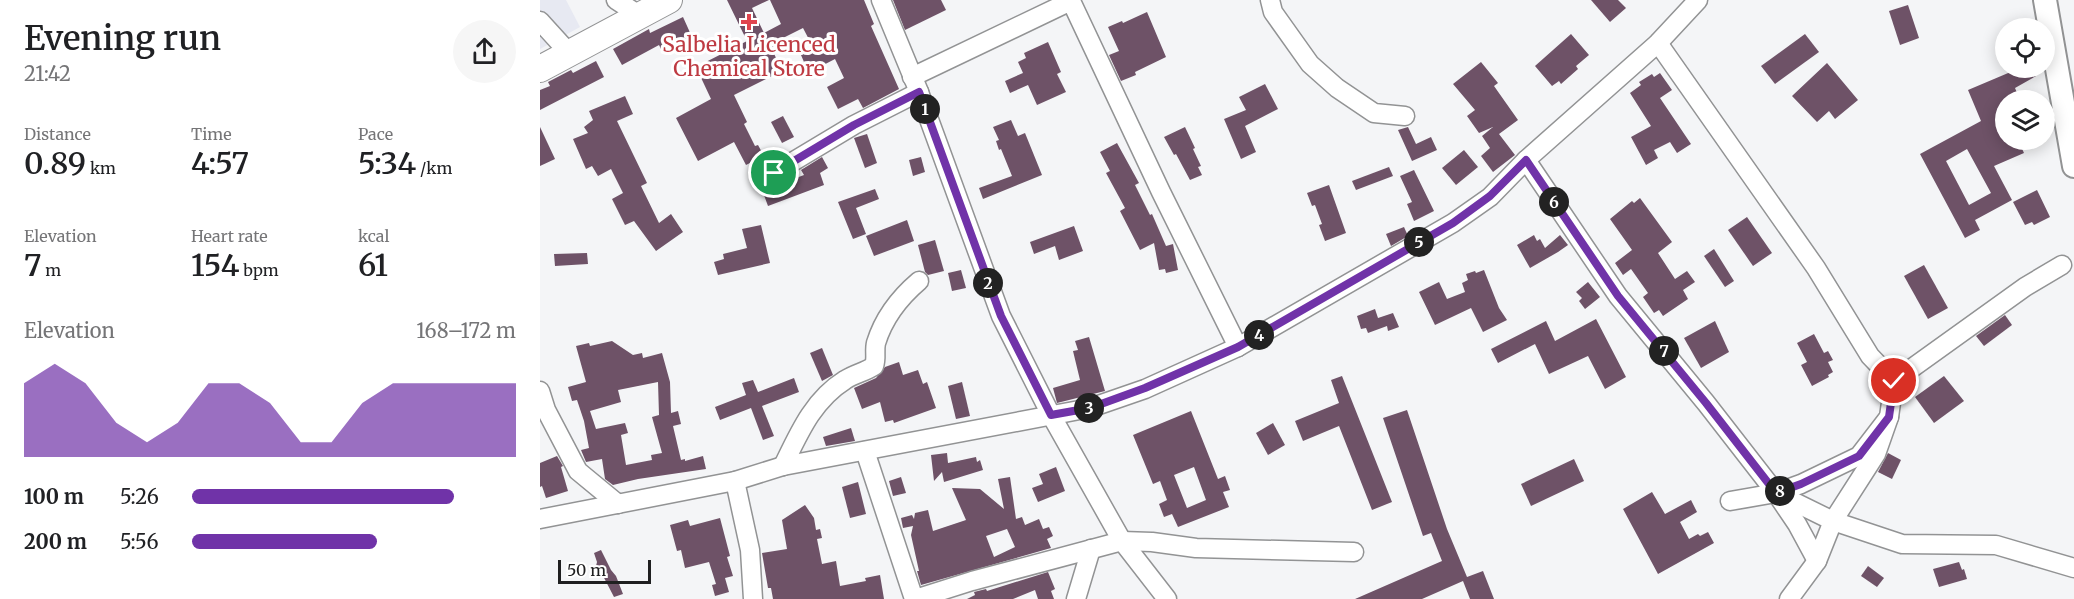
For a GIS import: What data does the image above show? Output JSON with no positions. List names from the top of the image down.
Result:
{
  "places": {
    "health": ["Salbelia Licenced Chemical Store"]
  },
  "scale_bar": "50 m",
  "page": {
    "heading": ["Evening run", "21:42"],
    "pins": [
      "1",
      "6",
      "5",
      "2",
      "4",
      "7",
      "3",
      "8"
    ],
    "stats": [
      ["Distance", "0.89 km"],
      ["Time", "4:57"],
      ["Pace", "5:34 /km"],
      ["Elevation", "7 m"],
      ["Heart rate", "154 bpm"],
      ["kcal", "61"]
    ],
    "chart": ["Elevation", "168–172 m"],
    "list": [
      {
        "name": "100 m",
        "note": "5:26"
      },
      {
        "name": "200 m",
        "note": "5:56"
      }
    ],
    "scale": "50 m"
  }
}
